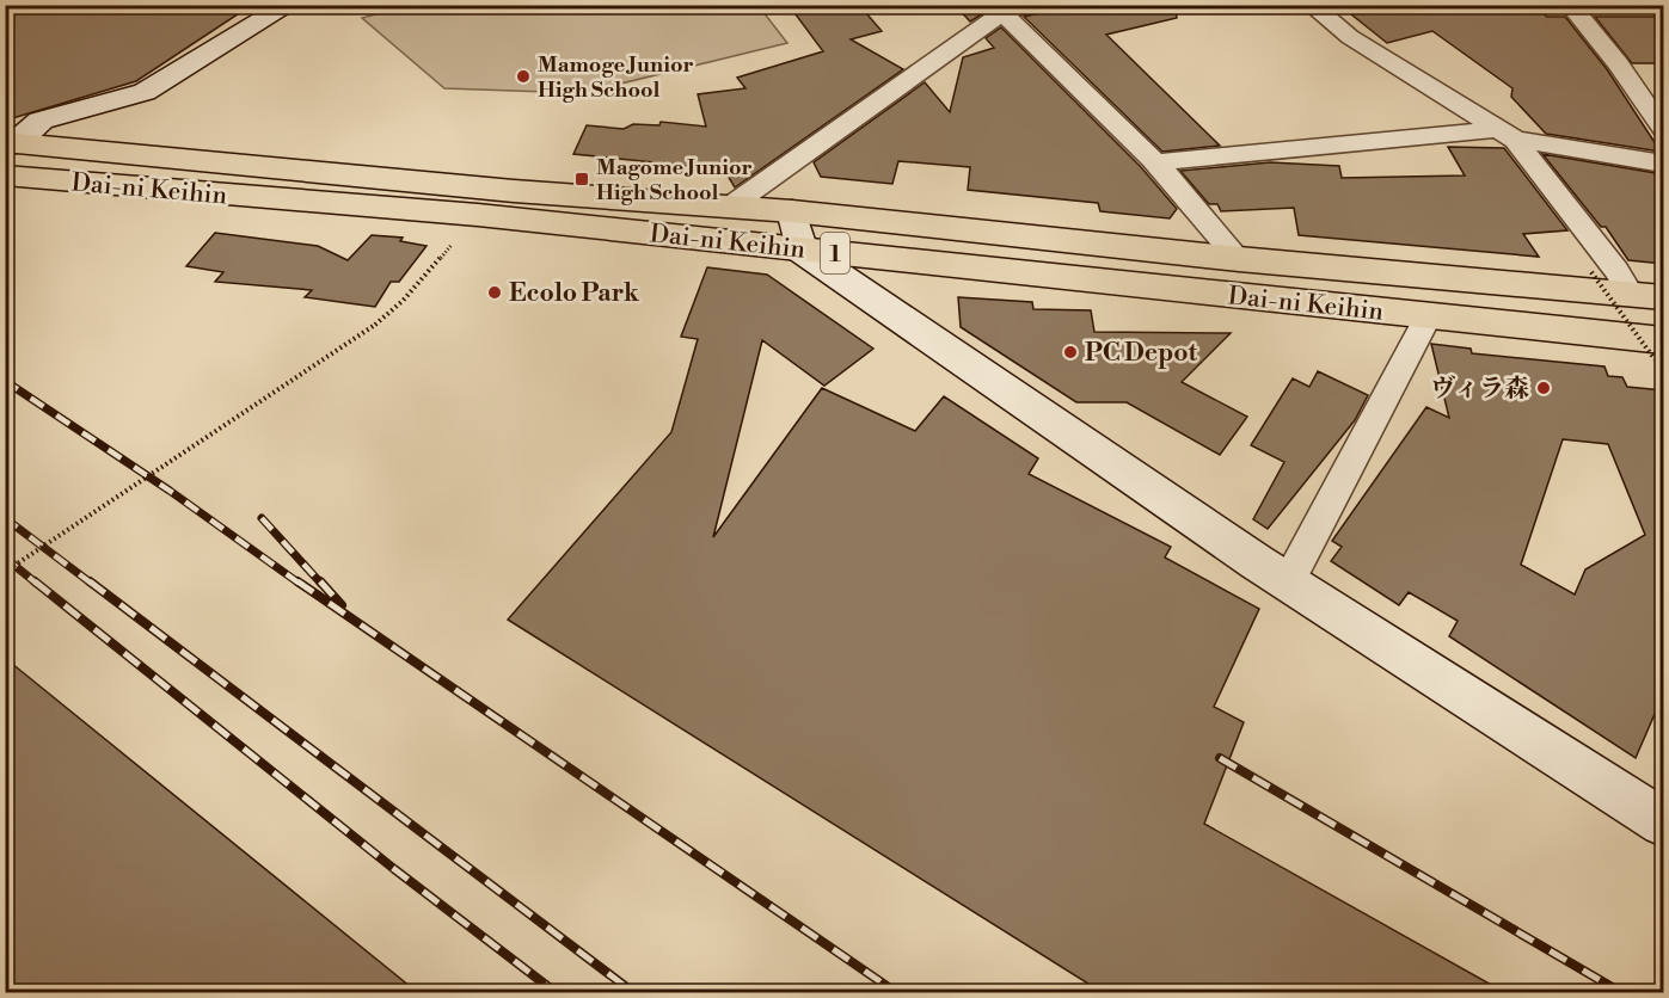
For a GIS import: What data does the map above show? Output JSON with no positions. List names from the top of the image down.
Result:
{
  "streets": {
    "highway": ["Dai-ni Keihin", "1"]
  },
  "places": {
    "other": [
      "Mamoge Junior High School",
      "Ecolo Park",
      "PC Depot",
      "ヴィラ森"
    ],
    "transit": ["Magome Junior High School"]
  }
}
